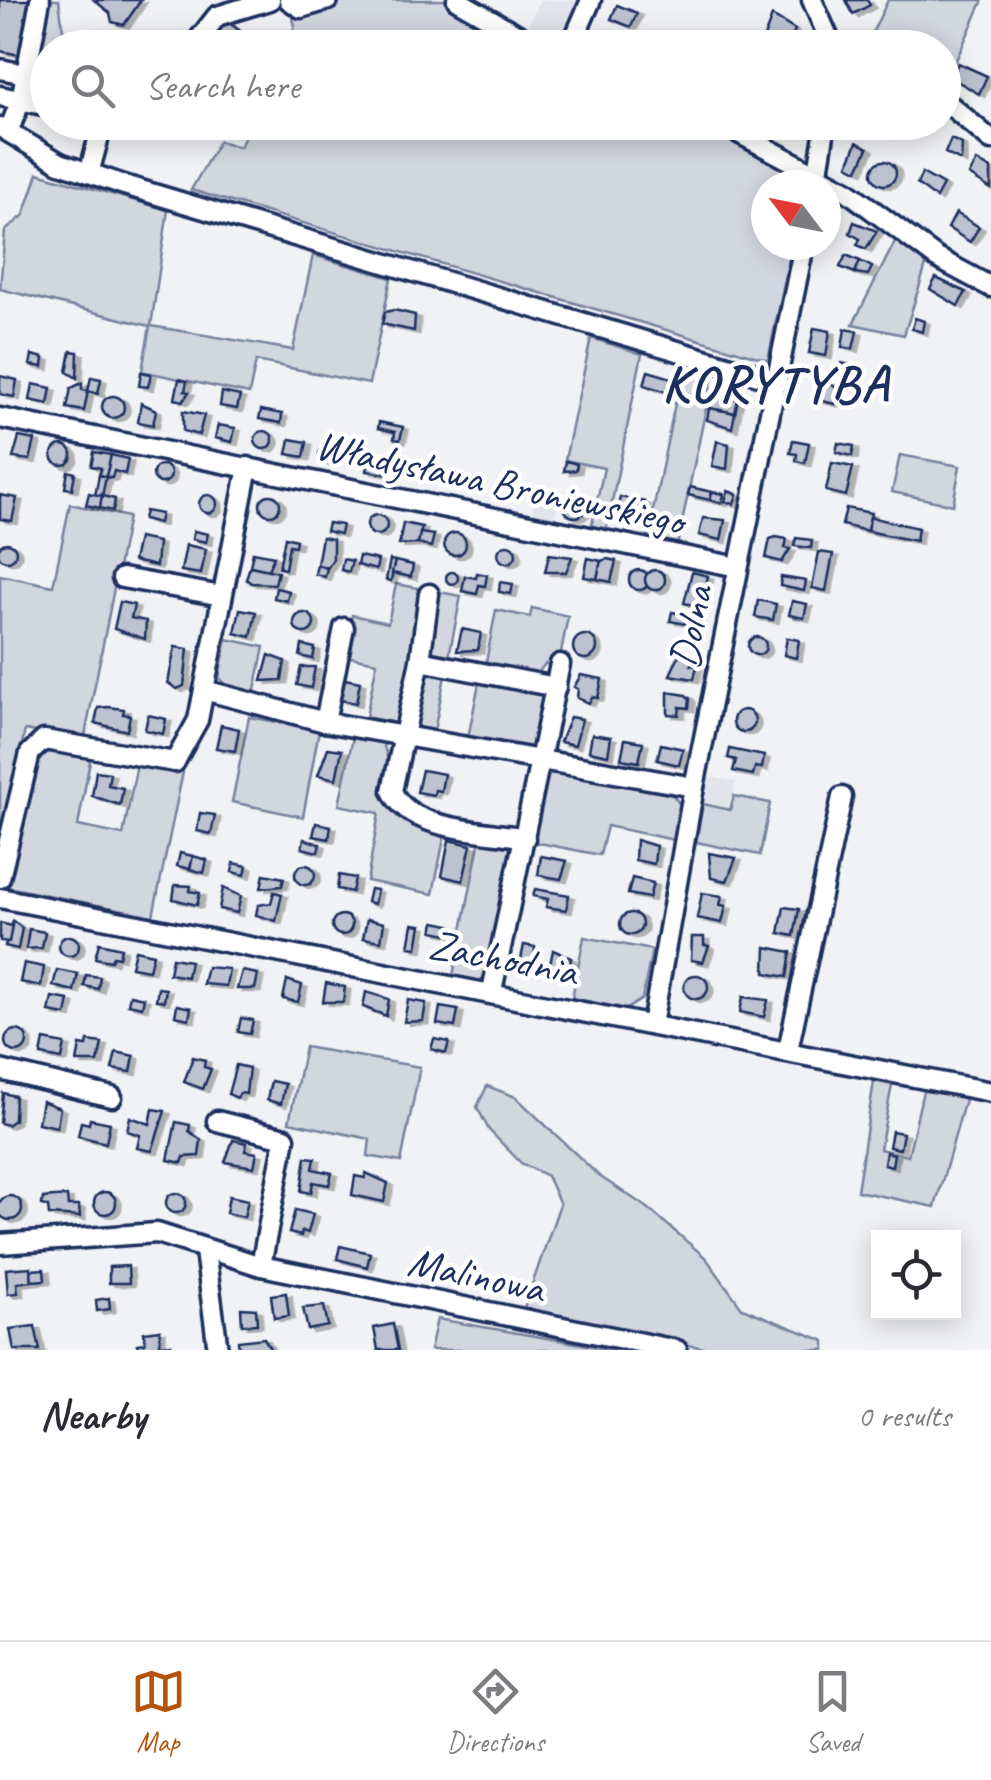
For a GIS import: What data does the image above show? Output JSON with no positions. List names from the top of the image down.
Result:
{
  "streets": {
    "street": [
      "Władysława Broniewskiego",
      "Dolna",
      "Zachodnia",
      "Malinowa"
    ]
  },
  "crossings": [
    ["Władysława Broniewskiego", "Dolna"],
    ["Dolna", "Zachodnia"]
  ],
  "districts": ["KORYTYBA"],
  "north": "top left",
  "page": {
    "search": "Search here",
    "heading": ["Nearby", "0 results"],
    "nav": ["Map", "Directions", "Saved"]
  }
}
